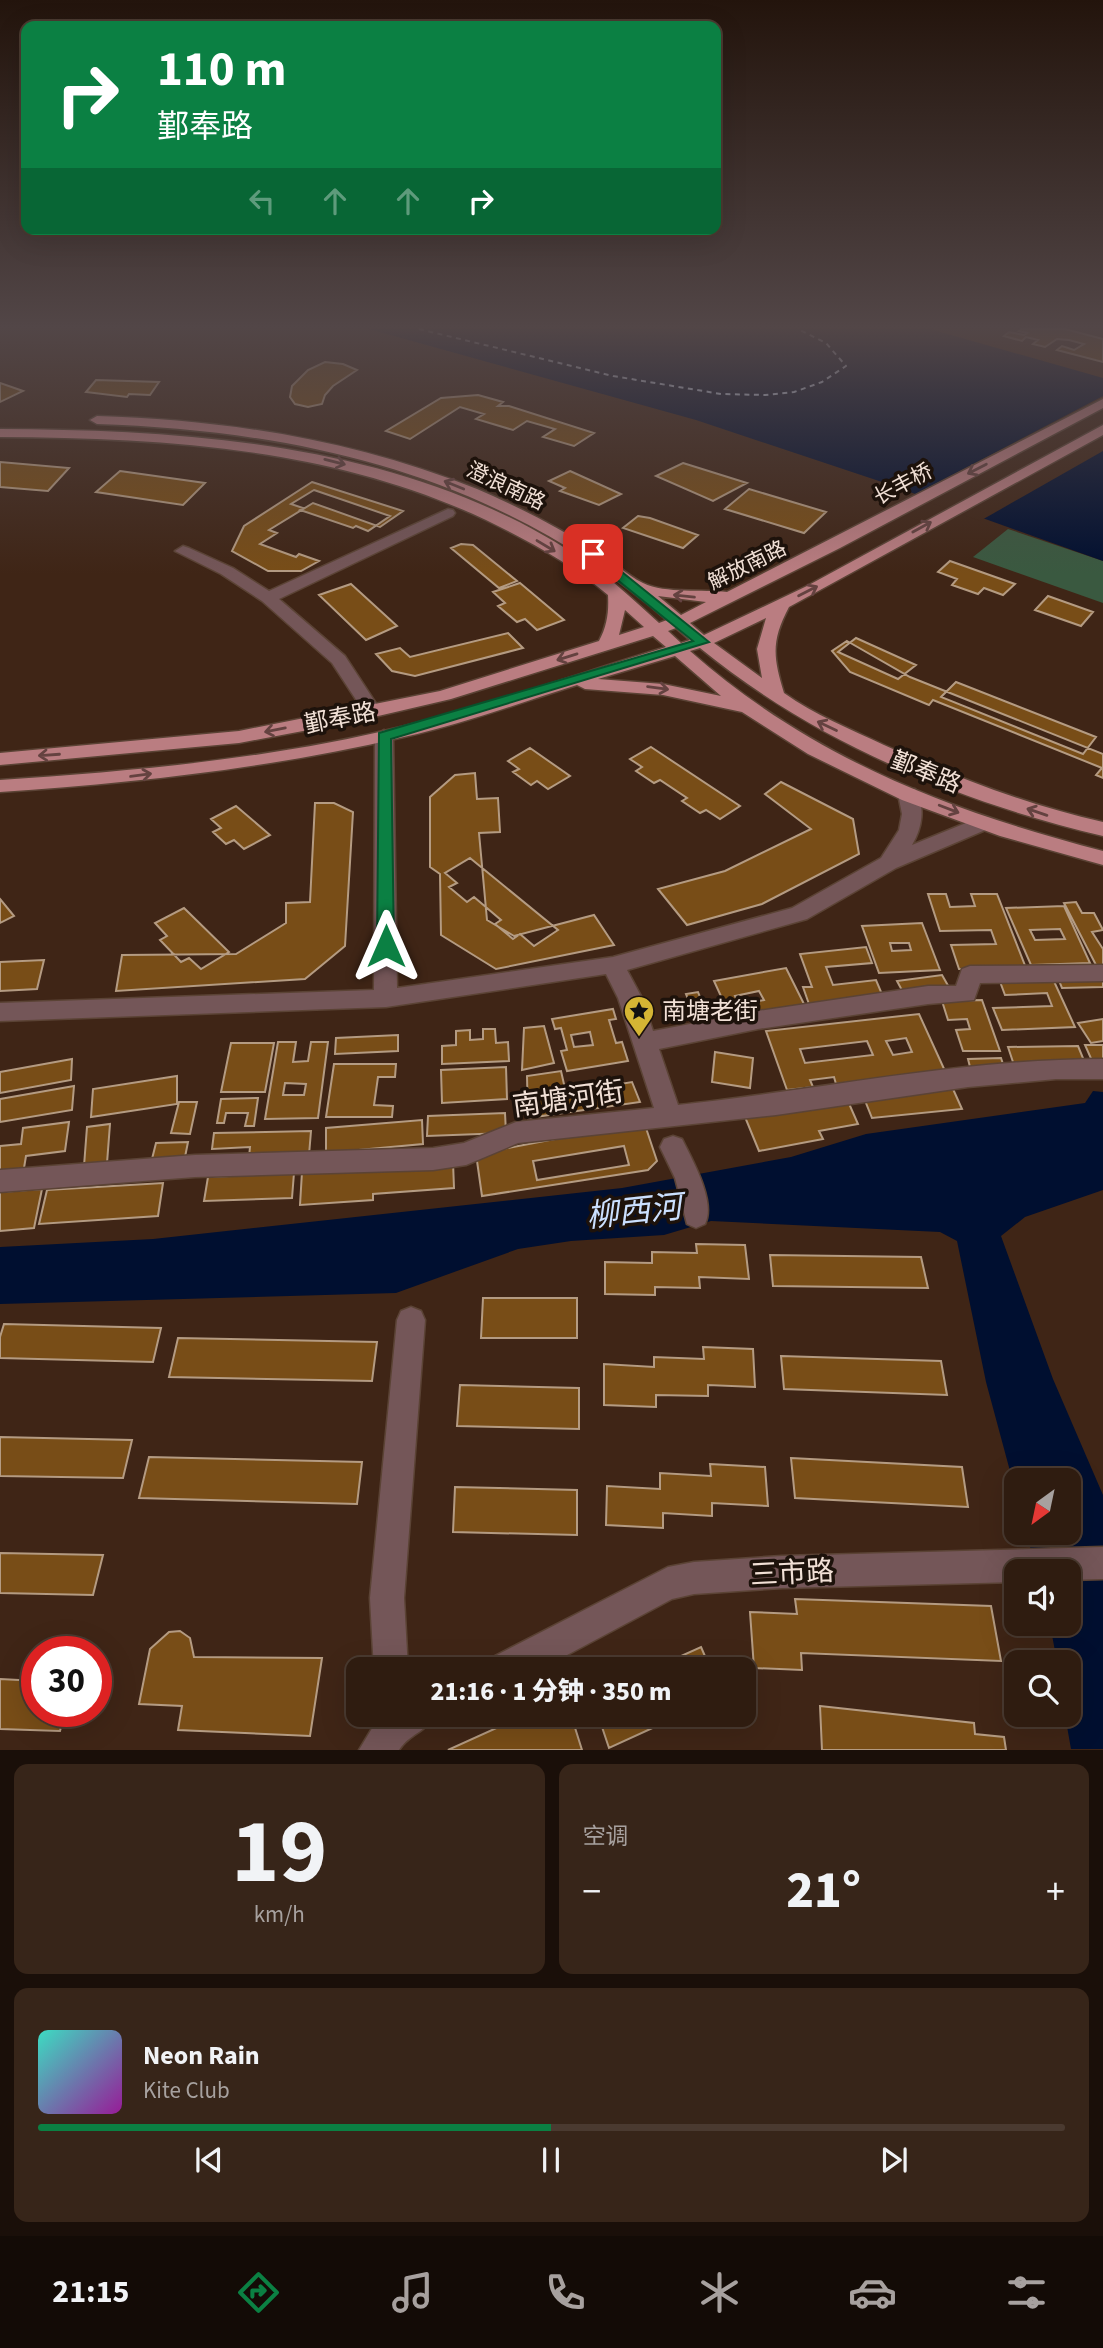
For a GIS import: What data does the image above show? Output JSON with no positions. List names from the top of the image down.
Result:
{
  "streets": {
    "main road": [
      "长丰桥",
      "澄浪南路",
      "解放南路",
      "鄞奉路"
    ],
    "street": ["南塘河街", "三市路"]
  },
  "crossings": [
    ["长丰桥", "解放南路"],
    ["长丰桥", "鄞奉路"],
    ["澄浪南路", "解放南路"],
    ["澄浪南路", "鄞奉路"],
    ["解放南路", "鄞奉路"]
  ],
  "water": ["柳西河"],
  "places": {
    "place": ["南塘老街"]
  },
  "north": "bottom left",
  "page": {
    "turn": ["110 m", "鄞奉路"],
    "limit": "30",
    "trip": "21:16 · 1 分钟 · 350 m",
    "tile": [
      ["19", "km/h"],
      "空调"
    ],
    "heat": ["−", "21°", "+"],
    "song": ["Neon Rain", "Kite Club"],
    "tabs": "21:15"
  }
}
